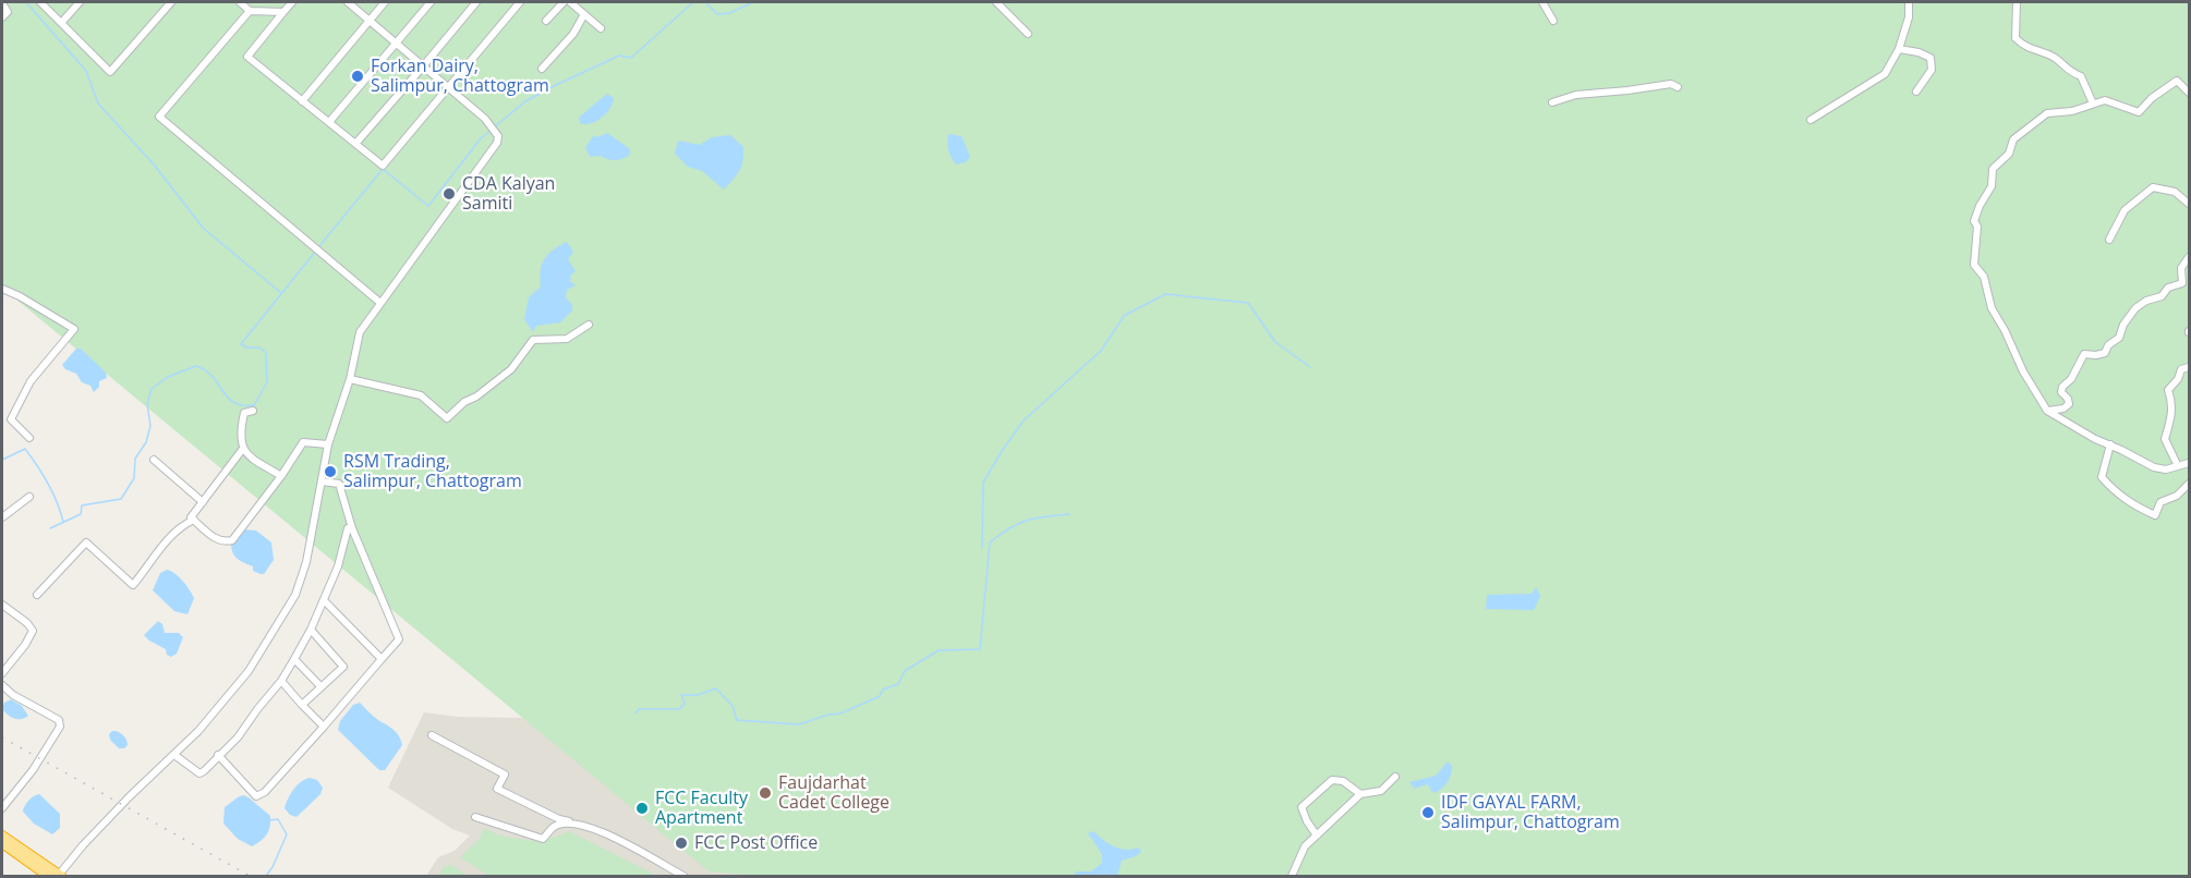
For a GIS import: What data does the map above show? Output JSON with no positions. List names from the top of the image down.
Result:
{
  "places": [
    "Forkan Dairy, Salimpur, Chattogram",
    "CDA Kalyan Samiti",
    "RSM Trading, Salimpur, Chattogram",
    "Faujdarhat Cadet College",
    "FCC Faculty Apartment",
    "IDF GAYAL FARM, Salimpur, Chattogram",
    "FCC Post Office"
  ]
}
